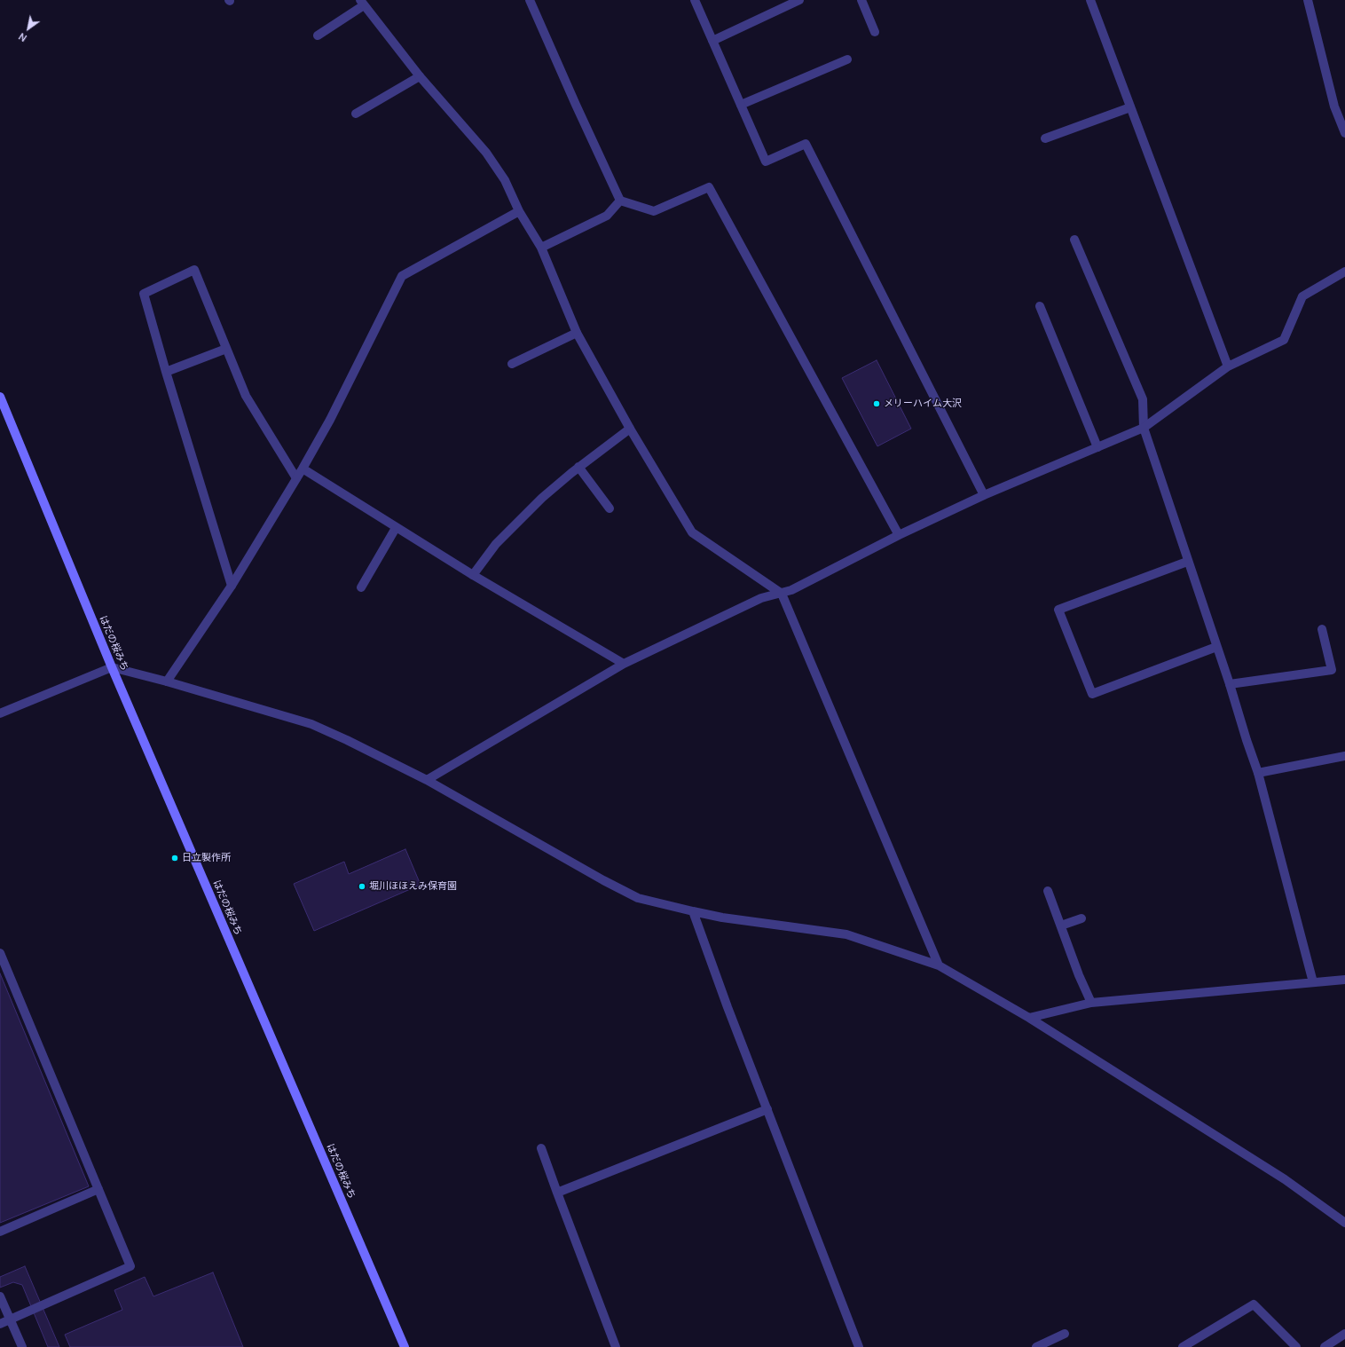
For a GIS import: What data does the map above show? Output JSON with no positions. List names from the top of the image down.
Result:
{
  "streets": {
    "street": ["はだの桜みち"]
  },
  "places": ["メリーハイム大沢", "日立製作所", "堀川ほほえみ保育園"],
  "north": "bottom left"
}
